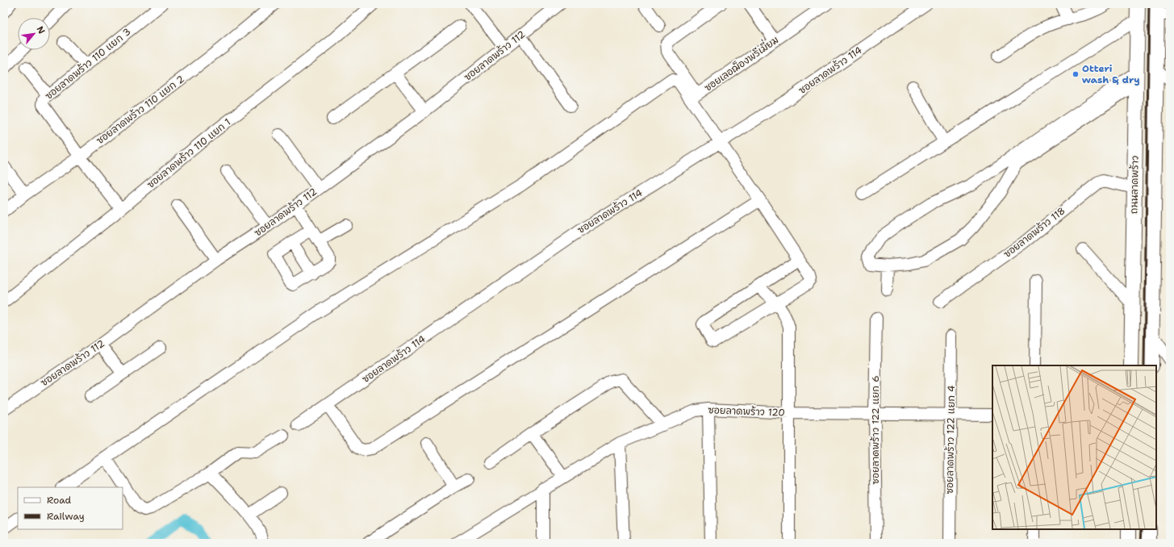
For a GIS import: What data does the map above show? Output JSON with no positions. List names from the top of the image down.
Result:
{
  "streets": {
    "main road": ["ถนนลาดพร้าว"],
    "street": [
      "ซอยลาดพร้าว 112",
      "ซอยลาดพร้าว 110 แยก 3",
      "ซอยเลอฌ็องพรีเมี่ยม",
      "ซอยลาดพร้าว 114",
      "ซอยลาดพร้าว 110 แยก 2",
      "ซอยลาดพร้าว 110 แยก 1",
      "ซอยลาดพร้าว 118",
      "ซอยลาดพร้าว 120",
      "ซอยลาดพร้าว 122 แยก 6",
      "ซอยลาดพร้าว 122 แยก 4"
    ]
  },
  "crossings": [
    ["ซอยลาดพร้าว 110 แยก 3", "ซอยลาดพร้าว 110 แยก 2"],
    ["ซอยลาดพร้าว 110 แยก 3", "ซอยลาดพร้าว 110 แยก 1"],
    ["ถนนลาดพร้าว", "ซอยลาดพร้าว 118"],
    ["ซอยลาดพร้าว 120", "ซอยลาดพร้าว 122 แยก 6"],
    ["ซอยลาดพร้าว 120", "ซอยลาดพร้าว 122 แยก 4"]
  ],
  "places": ["Otteri wash & dry"],
  "legend": ["Road", "Railway"],
  "north": "top right"
}
